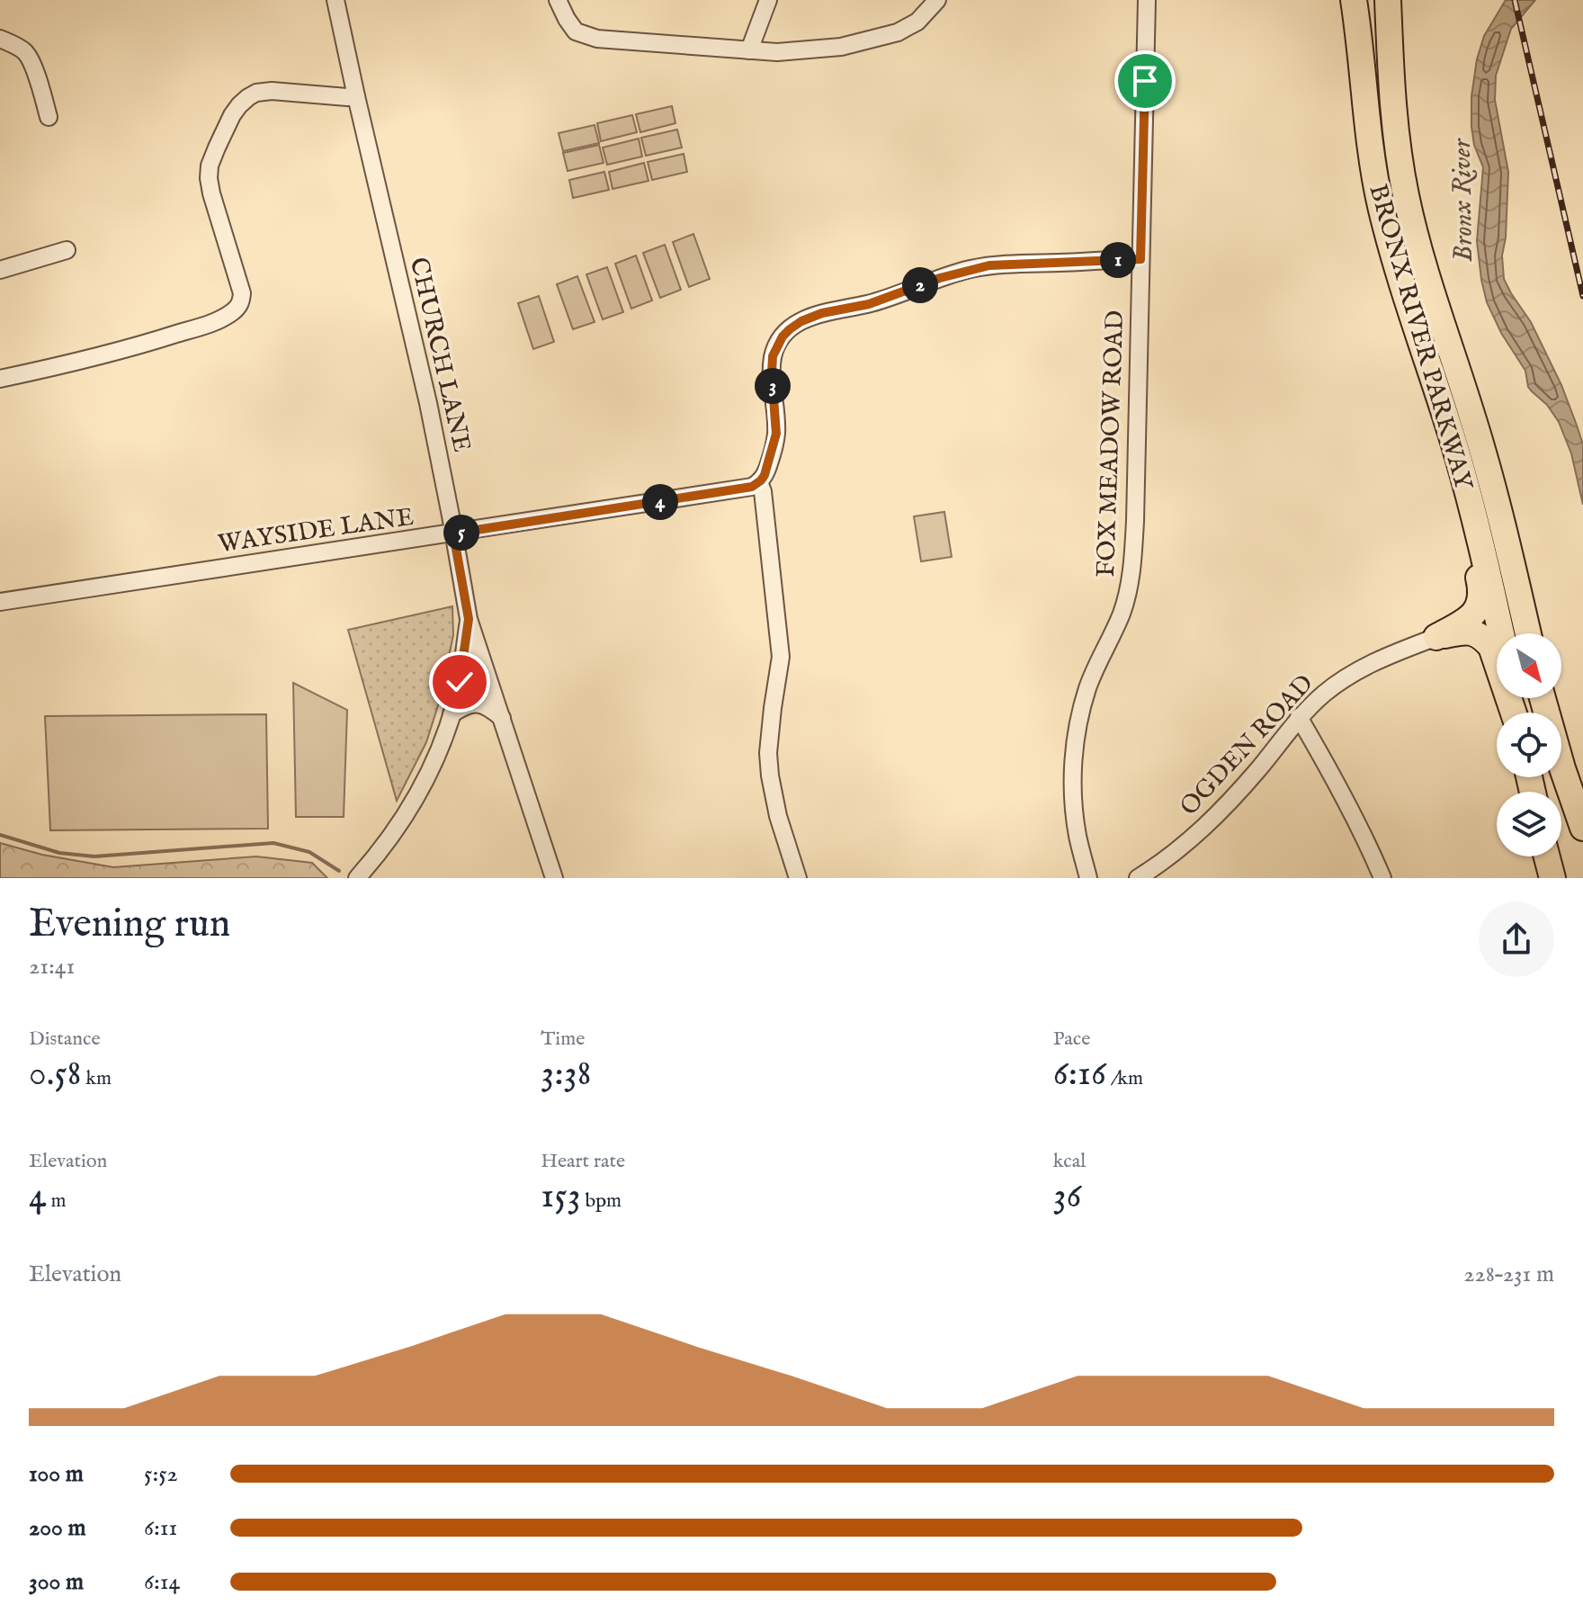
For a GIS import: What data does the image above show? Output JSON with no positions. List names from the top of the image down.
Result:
{
  "streets": {
    "highway": ["BRONX RIVER PARKWAY"],
    "street": [
      "CHURCH LANE",
      "FOX MEADOW ROAD",
      "WAYSIDE LANE",
      "OGDEN ROAD"
    ]
  },
  "crossings": [
    ["CHURCH LANE", "WAYSIDE LANE"]
  ],
  "water": ["Bronx River"],
  "north": "bottom right",
  "page": {
    "pins": [
      "1",
      "2",
      "3",
      "4",
      "5"
    ],
    "heading": ["Evening run", "21:41"],
    "stats": [
      ["Distance", "0.58 km"],
      ["Time", "3:38"],
      ["Pace", "6:16 /km"],
      ["Elevation", "4 m"],
      ["Heart rate", "153 bpm"],
      ["kcal", "36"]
    ],
    "chart": ["Elevation", "228–231 m"],
    "list": [
      {
        "name": "100 m",
        "note": "5:52"
      },
      {
        "name": "200 m",
        "note": "6:11"
      },
      {
        "name": "300 m",
        "note": "6:14"
      }
    ]
  }
}
